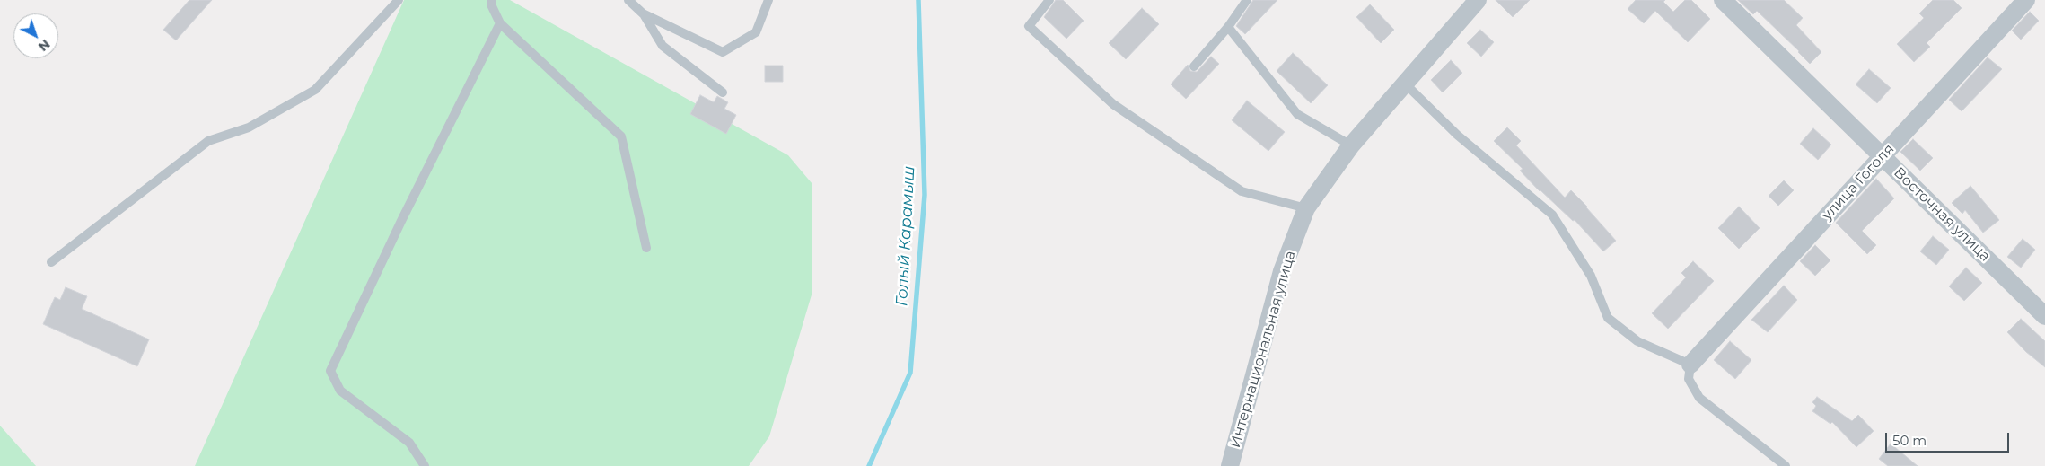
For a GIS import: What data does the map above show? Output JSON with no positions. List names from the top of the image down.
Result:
{
  "streets": {
    "street": ["улица Гоголя", "Восточная улица", "Интернациональная улица"]
  },
  "crossings": [
    ["улица Гоголя", "Восточная улица"]
  ],
  "water": ["Голый Карамыш"],
  "scale_bar": "50 m",
  "north": "bottom right"
}
